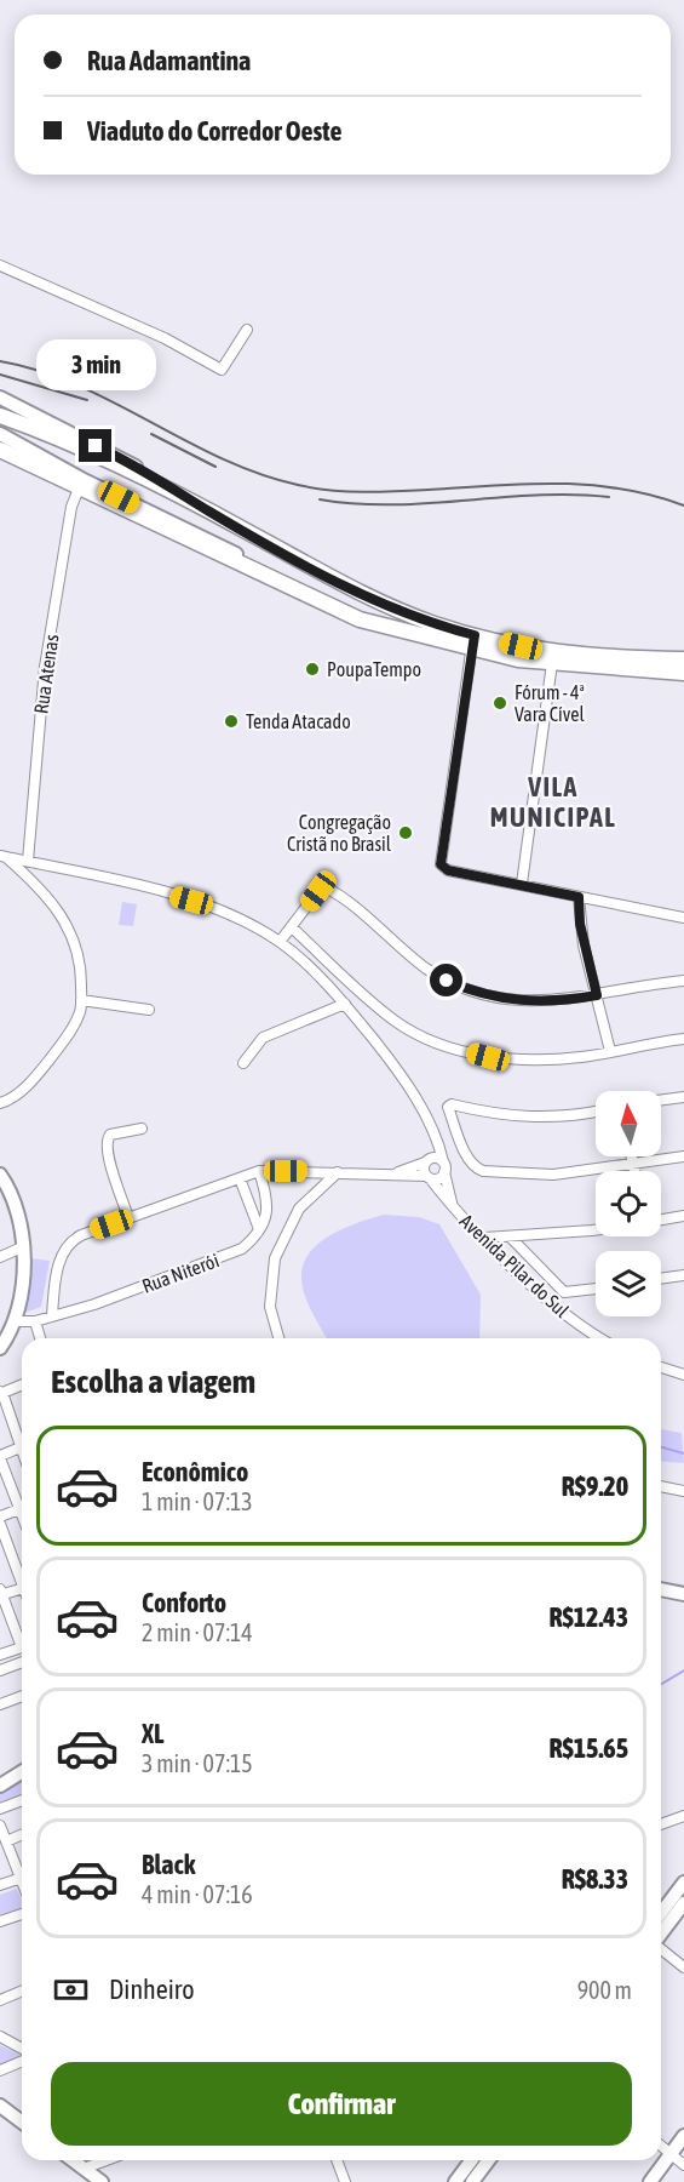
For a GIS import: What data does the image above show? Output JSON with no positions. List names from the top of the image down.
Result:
{
  "streets": {
    "street": ["Rua Atenas", "Avenida Pilar do Sul", "Rua Niterói"]
  },
  "crossings": [
    ["Rua Atenas", "Avenida Pilar do Sul"]
  ],
  "districts": ["VILA MUNICIPAL"],
  "places": [
    "PoupaTempo",
    "Fórum - 4ª Vara Cível",
    "Tenda Atacado",
    "Congregação Cristã no Brasil"
  ],
  "north": "top",
  "page": {
    "banner": ["Rua Adamantina", "Viaduto do Corredor Oeste"],
    "bubble": "3 min",
    "heading": "Escolha a viagem",
    "list": [
      {
        "name": "Econômico",
        "note": "1 min · 07:13",
        "value": "R$9.20"
      },
      {
        "name": "Conforto",
        "note": "2 min · 07:14",
        "value": "R$12.43"
      },
      {
        "name": "XL",
        "note": "3 min · 07:15",
        "value": "R$15.65"
      },
      {
        "name": "Black",
        "note": "4 min · 07:16",
        "value": "R$8.33"
      }
    ],
    "pay": ["Dinheiro", "900 m"],
    "buttons": "Confirmar"
  }
}
